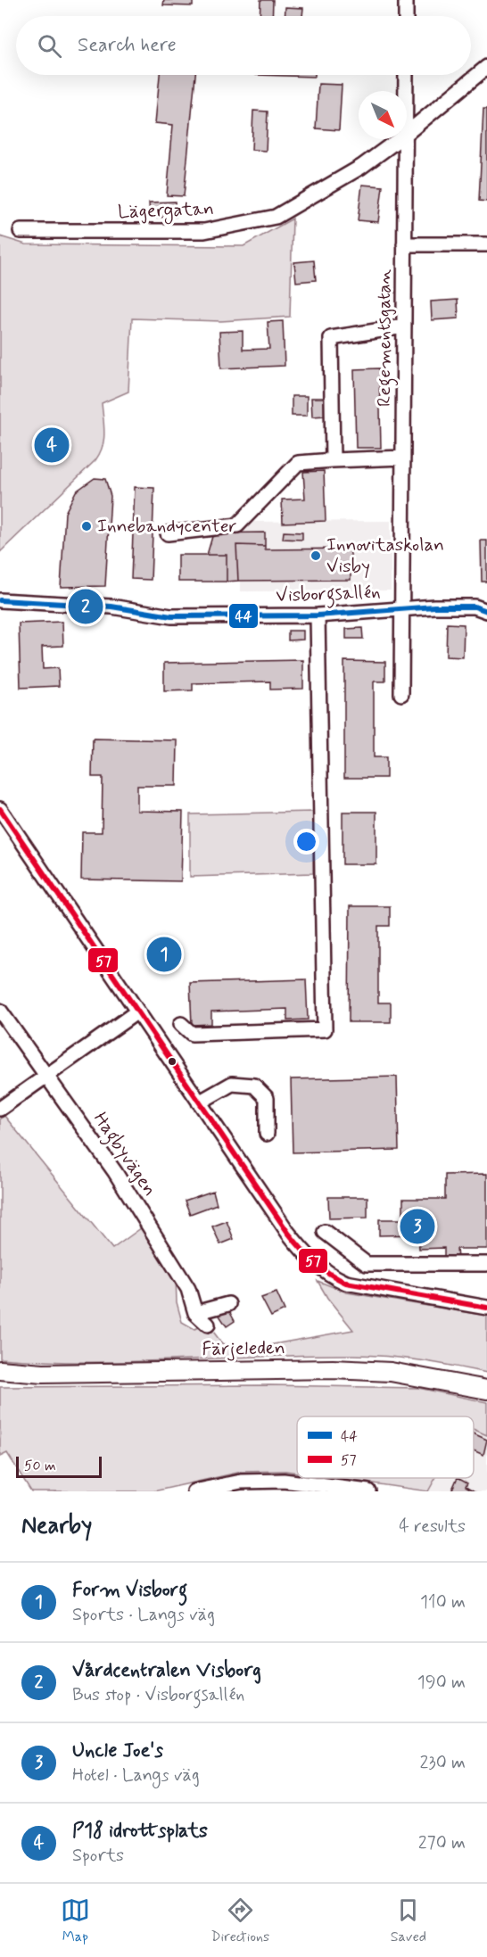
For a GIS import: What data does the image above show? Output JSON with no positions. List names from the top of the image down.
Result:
{
  "streets": {
    "main road": ["Färjeleden"],
    "street": [
      "Lägergatan",
      "Regementsgatan",
      "Visborgsallén",
      "Hagbyvägen"
    ]
  },
  "crossings": [
    ["Regementsgatan", "Visborgsallén"]
  ],
  "places": ["Innebandycenter", "Innovitaskolan Visby"],
  "lines": ["transit line 44", "transit line 57"],
  "legend": ["44", "57"],
  "scale_bar": "50 m",
  "north": "bottom right",
  "page": {
    "search": "Search here",
    "pins": [
      "4",
      "2",
      "1",
      "3"
    ],
    "scale": "50 m",
    "heading": ["Nearby", "4 results"],
    "list": [
      {
        "mark": "1",
        "name": "Form Visborg",
        "note": "Sports · Langs väg",
        "value": "110 m"
      },
      {
        "mark": "2",
        "name": "Vårdcentralen Visborg",
        "note": "Bus stop · Visborgsallén",
        "value": "190 m"
      },
      {
        "mark": "3",
        "name": "Uncle Joe's",
        "note": "Hotel · Langs väg",
        "value": "230 m"
      },
      {
        "mark": "4",
        "name": "P18 idrottsplats",
        "note": "Sports",
        "value": "270 m"
      }
    ],
    "nav": ["Map", "Directions", "Saved"]
  }
}
